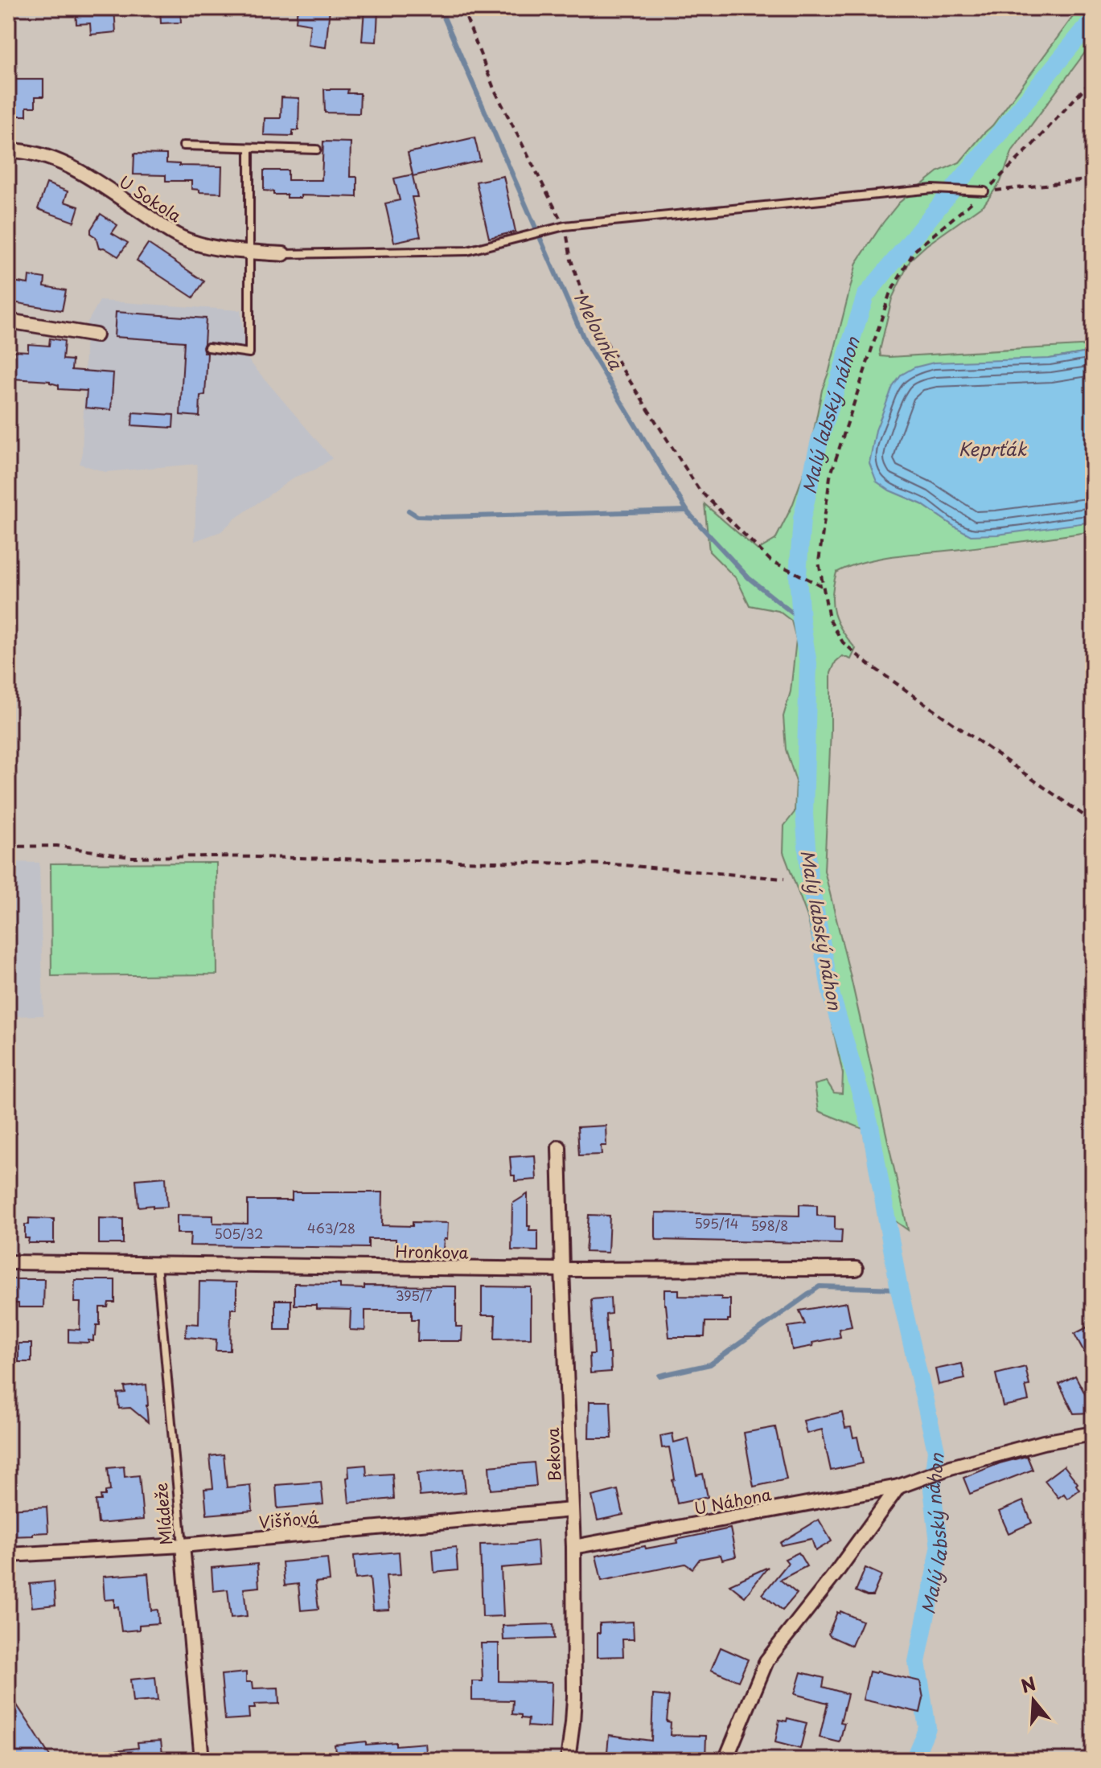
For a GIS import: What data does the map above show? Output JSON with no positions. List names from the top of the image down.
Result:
{
  "streets": {
    "street": [
      "U Sokola",
      "Hronkova",
      "Bekova",
      "U Náhona",
      "Mládeže",
      "Višňová"
    ]
  },
  "crossings": [
    ["Hronkova", "Bekova"],
    ["Hronkova", "Mládeže"],
    ["Bekova", "U Náhona"],
    ["Bekova", "Višňová"],
    ["Mládeže", "Višňová"]
  ],
  "water": ["Melounka", "Malý labský náhon", "Keprťák"],
  "house_numbers": [
    "595/14",
    "598/8",
    "463/28",
    "505/32",
    "395/7"
  ],
  "north": "top"
}
